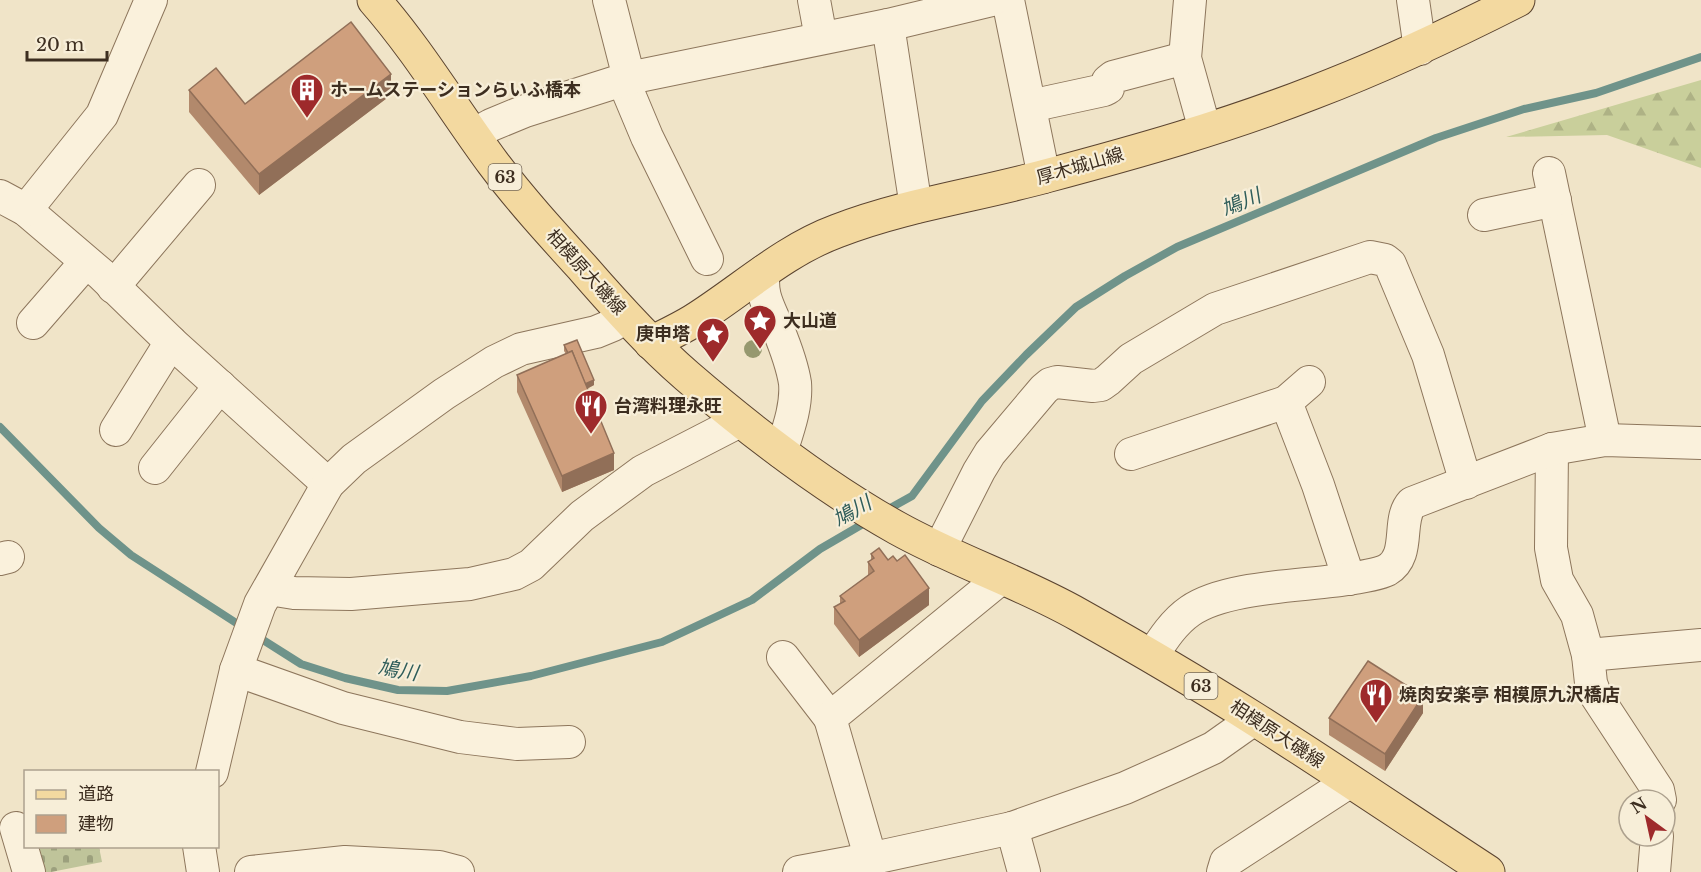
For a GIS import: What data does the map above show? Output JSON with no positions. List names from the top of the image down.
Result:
{
  "streets": {
    "main road": ["厚木城山線", "63", "相模原大磯線"]
  },
  "crossings": [
    ["厚木城山線", "相模原大磯線"]
  ],
  "water": ["鳩川"],
  "places": {
    "building": ["ホームステーションらいふ橋本"],
    "place": ["大山道", "庚申塔"],
    "restaurant": ["台湾料理永旺", "焼肉安楽亭 相模原九沢橋店"]
  },
  "legend": ["道路", "建物"],
  "scale_bar": "20 m",
  "north": "top left"
}
